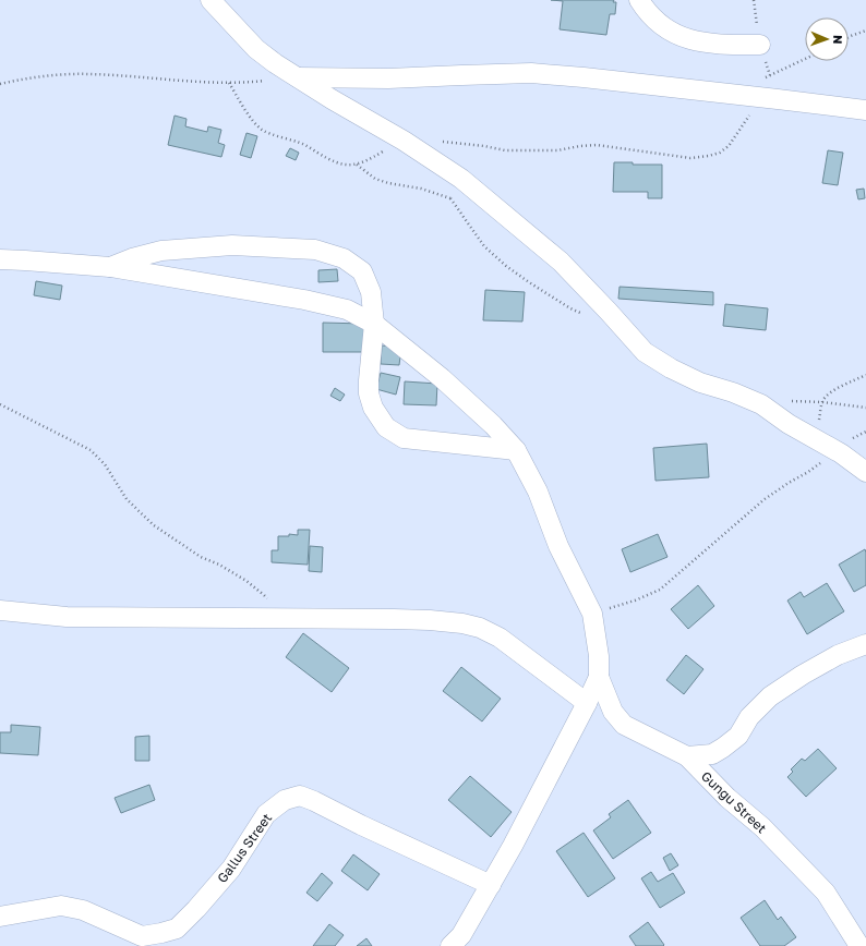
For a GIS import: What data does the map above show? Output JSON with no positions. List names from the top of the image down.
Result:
{
  "streets": {
    "street": ["Gungu Street", "Gallus Street"]
  },
  "north": "right"
}
